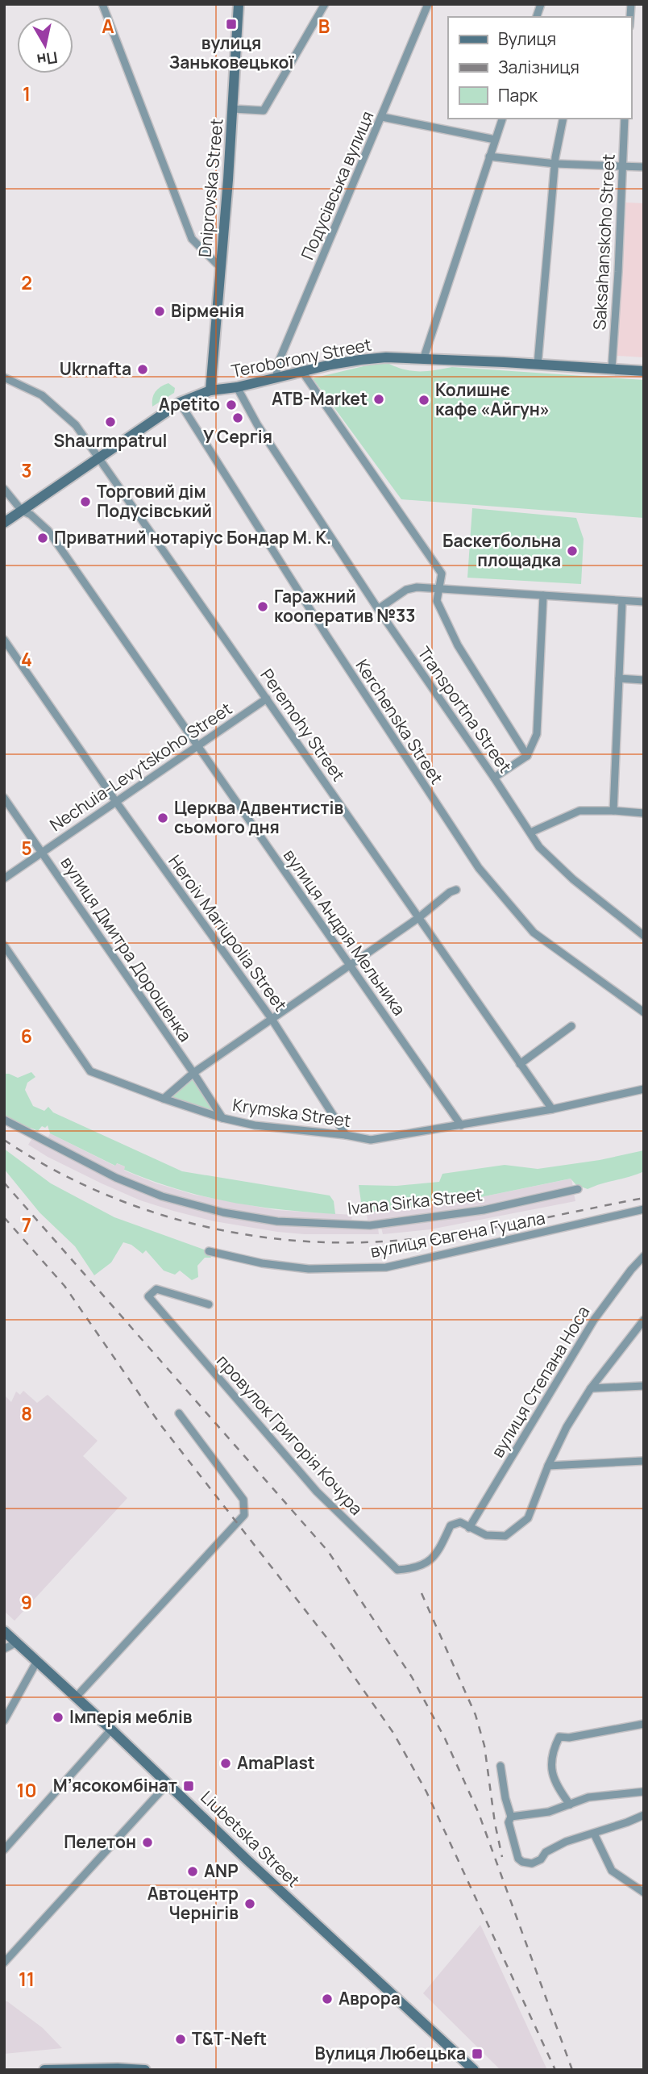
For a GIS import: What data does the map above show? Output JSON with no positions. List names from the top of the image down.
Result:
{
  "streets": {
    "main road": ["Dniprovska Street", "Teroborony Street", "Liubetska Street"],
    "street": [
      "Подусівська вулиця",
      "Saksahanskoho Street",
      "Transportna Street",
      "Kerchenska Street",
      "Peremohy Street",
      "Nechuia-Levytskoho Street",
      "вулиця Андрія Мельника",
      "Heroiv Mariupolia Street",
      "вулиця Дмитра Дорошенка",
      "Krymska Street",
      "Ivana Sirka Street",
      "вулиця Євгена Гуцала",
      "вулиця Степана Носа",
      "провулок Григорія Кочура"
    ]
  },
  "crossings": [
    ["Подусівська вулиця", "Teroborony Street"],
    ["Dniprovska Street", "Teroborony Street"],
    ["Saksahanskoho Street", "Teroborony Street"],
    ["Teroborony Street", "Transportna Street"],
    ["Teroborony Street", "Kerchenska Street"],
    ["Teroborony Street", "Peremohy Street"],
    ["Teroborony Street", "вулиця Андрія Мельника"],
    ["Peremohy Street", "Nechuia-Levytskoho Street"],
    ["Peremohy Street", "Krymska Street"],
    ["Nechuia-Levytskoho Street", "вулиця Андрія Мельника"],
    ["Nechuia-Levytskoho Street", "Heroiv Mariupolia Street"],
    ["Nechuia-Levytskoho Street", "вулиця Дмитра Дорошенка"],
    ["вулиця Андрія Мельника", "Krymska Street"],
    ["Heroiv Mariupolia Street", "Krymska Street"],
    ["вулиця Дмитра Дорошенка", "Krymska Street"],
    ["вулиця Степана Носа", "провулок Григорія Кочура"]
  ],
  "places": {
    "transit": ["вулиця Заньковецької", "М’ясокомбінат", "Вулиця Любецька"],
    "other": [
      "Вірменія",
      "Ukrnafta",
      "ATB-Market",
      "Колишнє кафе «Айгун»",
      "Apetito",
      "У Сергія",
      "Shaurmpatrul",
      "Торговий дім Подусівський",
      "Приватний нотаріус Бондар М. К.",
      "Баскетбольна площадка",
      "Гаражний кооператив №33",
      "Церква Адвентистів сьомого дня",
      "Імперія меблів",
      "AmaPlast",
      "Пелетон",
      "ANP",
      "Автоцентр Чернігів",
      "Аврора",
      "T&T-Neft"
    ]
  },
  "legend": ["Вулиця", "Залізниця", "Парк"],
  "north": "bottom",
  "grid": {
    "columns": ["A", "B"],
    "rows": [
      "1",
      "2",
      "3",
      "4",
      "5",
      "6",
      "7",
      "8",
      "9",
      "10",
      "11"
    ]
  }
}
